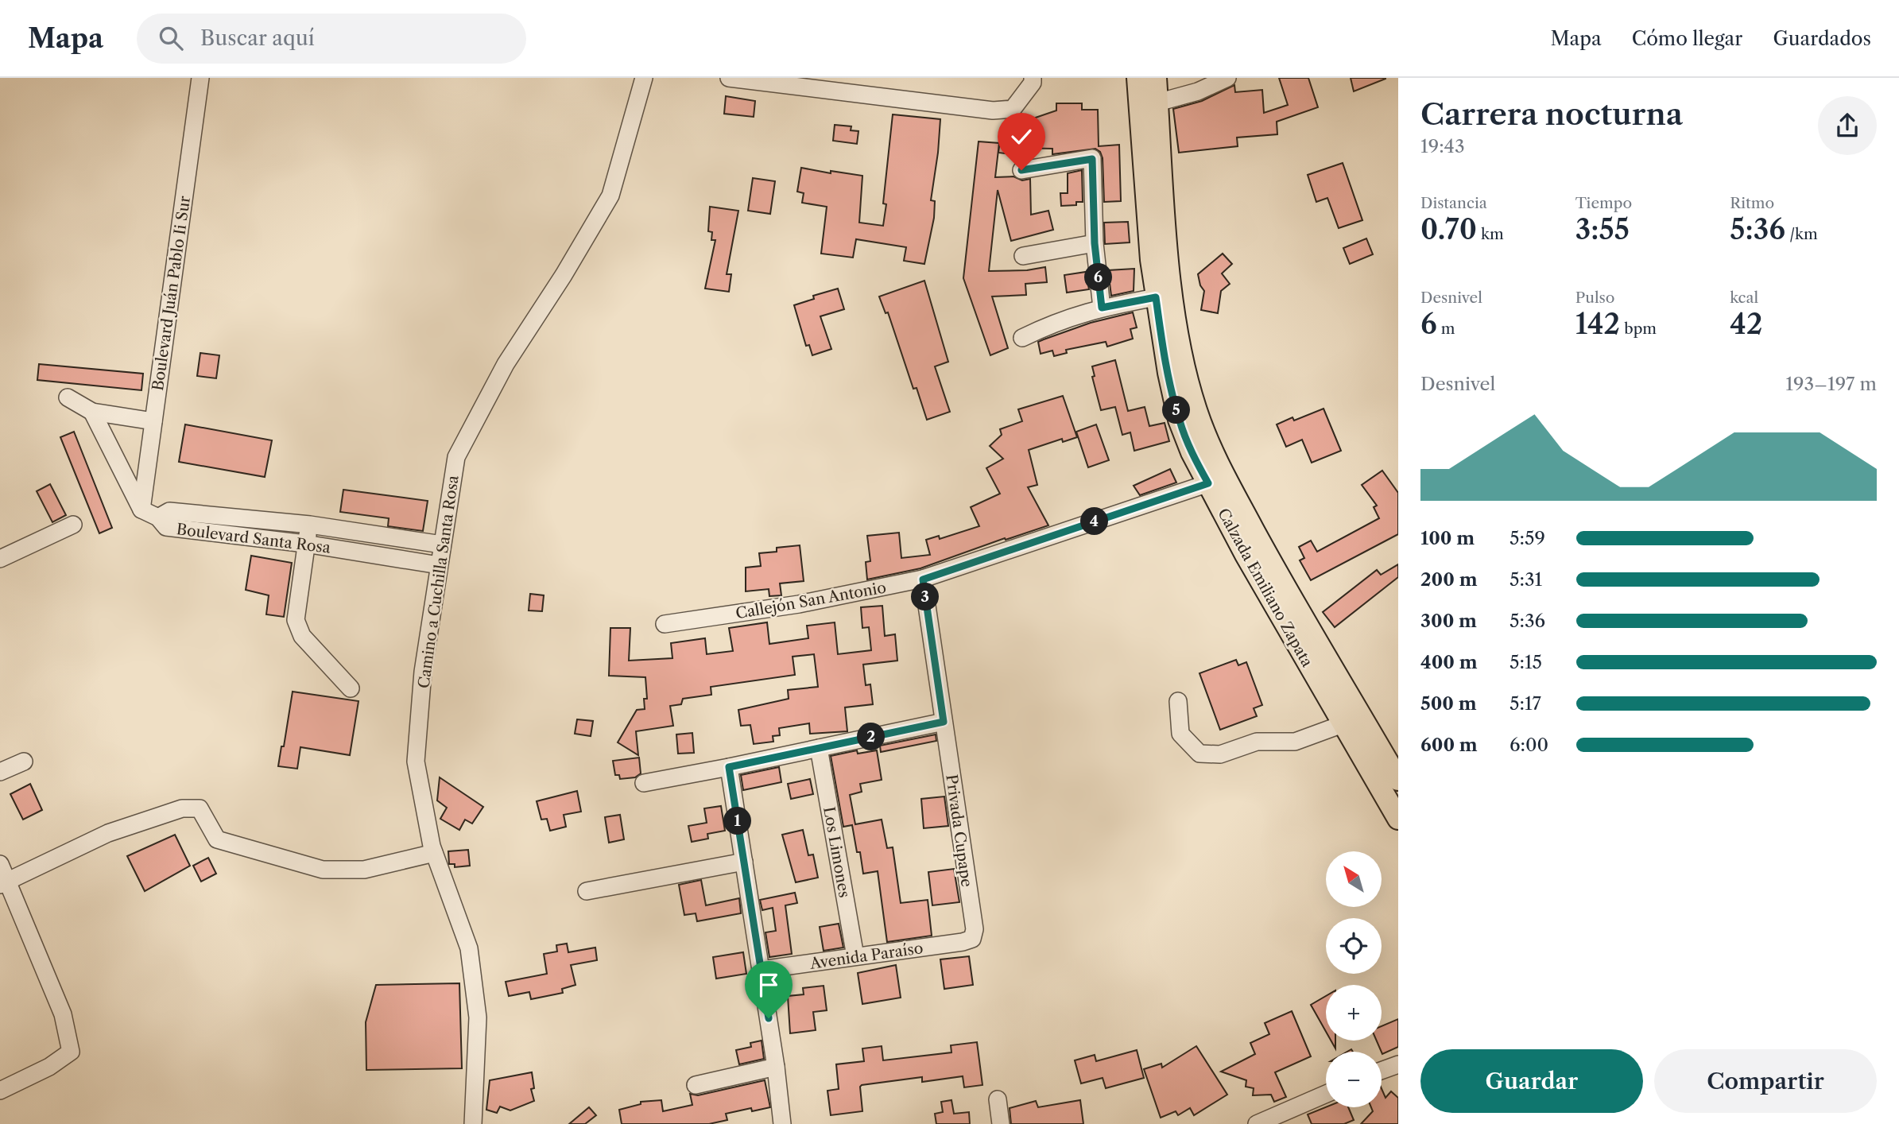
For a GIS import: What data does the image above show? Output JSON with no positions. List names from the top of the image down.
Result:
{
  "streets": {
    "main road": ["Calzada Emiliano Zapata"],
    "street": [
      "Boulevard Juán Pablo Ii Sur",
      "Boulevard Santa Rosa",
      "Camino a Cuchilla Santa Rosa",
      "Callejón San Antonio",
      "Privada Cupape",
      "Los Limones",
      "Avenida Paraíso"
    ]
  },
  "crossings": [
    ["Boulevard Santa Rosa", "Camino a Cuchilla Santa Rosa"],
    ["Calzada Emiliano Zapata", "Callejón San Antonio"],
    ["Callejón San Antonio", "Privada Cupape"],
    ["Privada Cupape", "Avenida Paraíso"],
    ["Los Limones", "Avenida Paraíso"]
  ],
  "north": "top left",
  "page": {
    "header": "Mapa",
    "search": "Buscar aquí",
    "nav": ["Mapa", "Cómo llegar", "Guardados"],
    "heading": ["Carrera nocturna", "19:43"],
    "stats": [
      ["Distancia", "0.70 km"],
      ["Tiempo", "3:55"],
      ["Ritmo", "5:36 /km"],
      ["Desnivel", "6 m"],
      ["Pulso", "142 bpm"],
      ["kcal", "42"]
    ],
    "pins": [
      "6",
      "5",
      "4",
      "3",
      "2",
      "1"
    ],
    "chart": ["Desnivel", "193–197 m"],
    "list": [
      {
        "name": "100 m",
        "note": "5:59"
      },
      {
        "name": "200 m",
        "note": "5:31"
      },
      {
        "name": "300 m",
        "note": "5:36"
      },
      {
        "name": "400 m",
        "note": "5:15"
      },
      {
        "name": "500 m",
        "note": "5:17"
      },
      {
        "name": "600 m",
        "note": "6:00"
      }
    ],
    "map_buttons": ["+", "−"],
    "buttons": ["Guardar", "Compartir"]
  }
}
